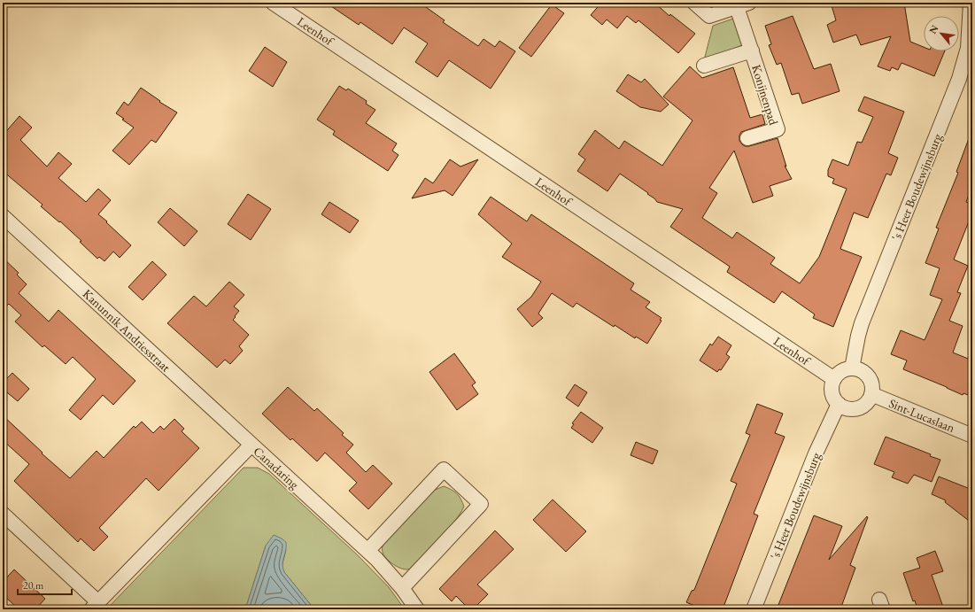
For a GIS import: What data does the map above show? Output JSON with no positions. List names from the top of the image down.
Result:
{
  "streets": {
    "street": [
      "Leenhof",
      "Konijnenpad",
      "'s Heer Boudewijnsburg",
      "Kanunnik Andriesstraat",
      "Sint-Lucaslaan",
      "Canadaring"
    ]
  },
  "crossings": [
    ["Leenhof", "'s Heer Boudewijnsburg"],
    ["Leenhof", "Sint-Lucaslaan"],
    ["'s Heer Boudewijnsburg", "Sint-Lucaslaan"],
    ["Kanunnik Andriesstraat", "Canadaring"]
  ],
  "scale_bar": "20 m",
  "north": "top left"
}
